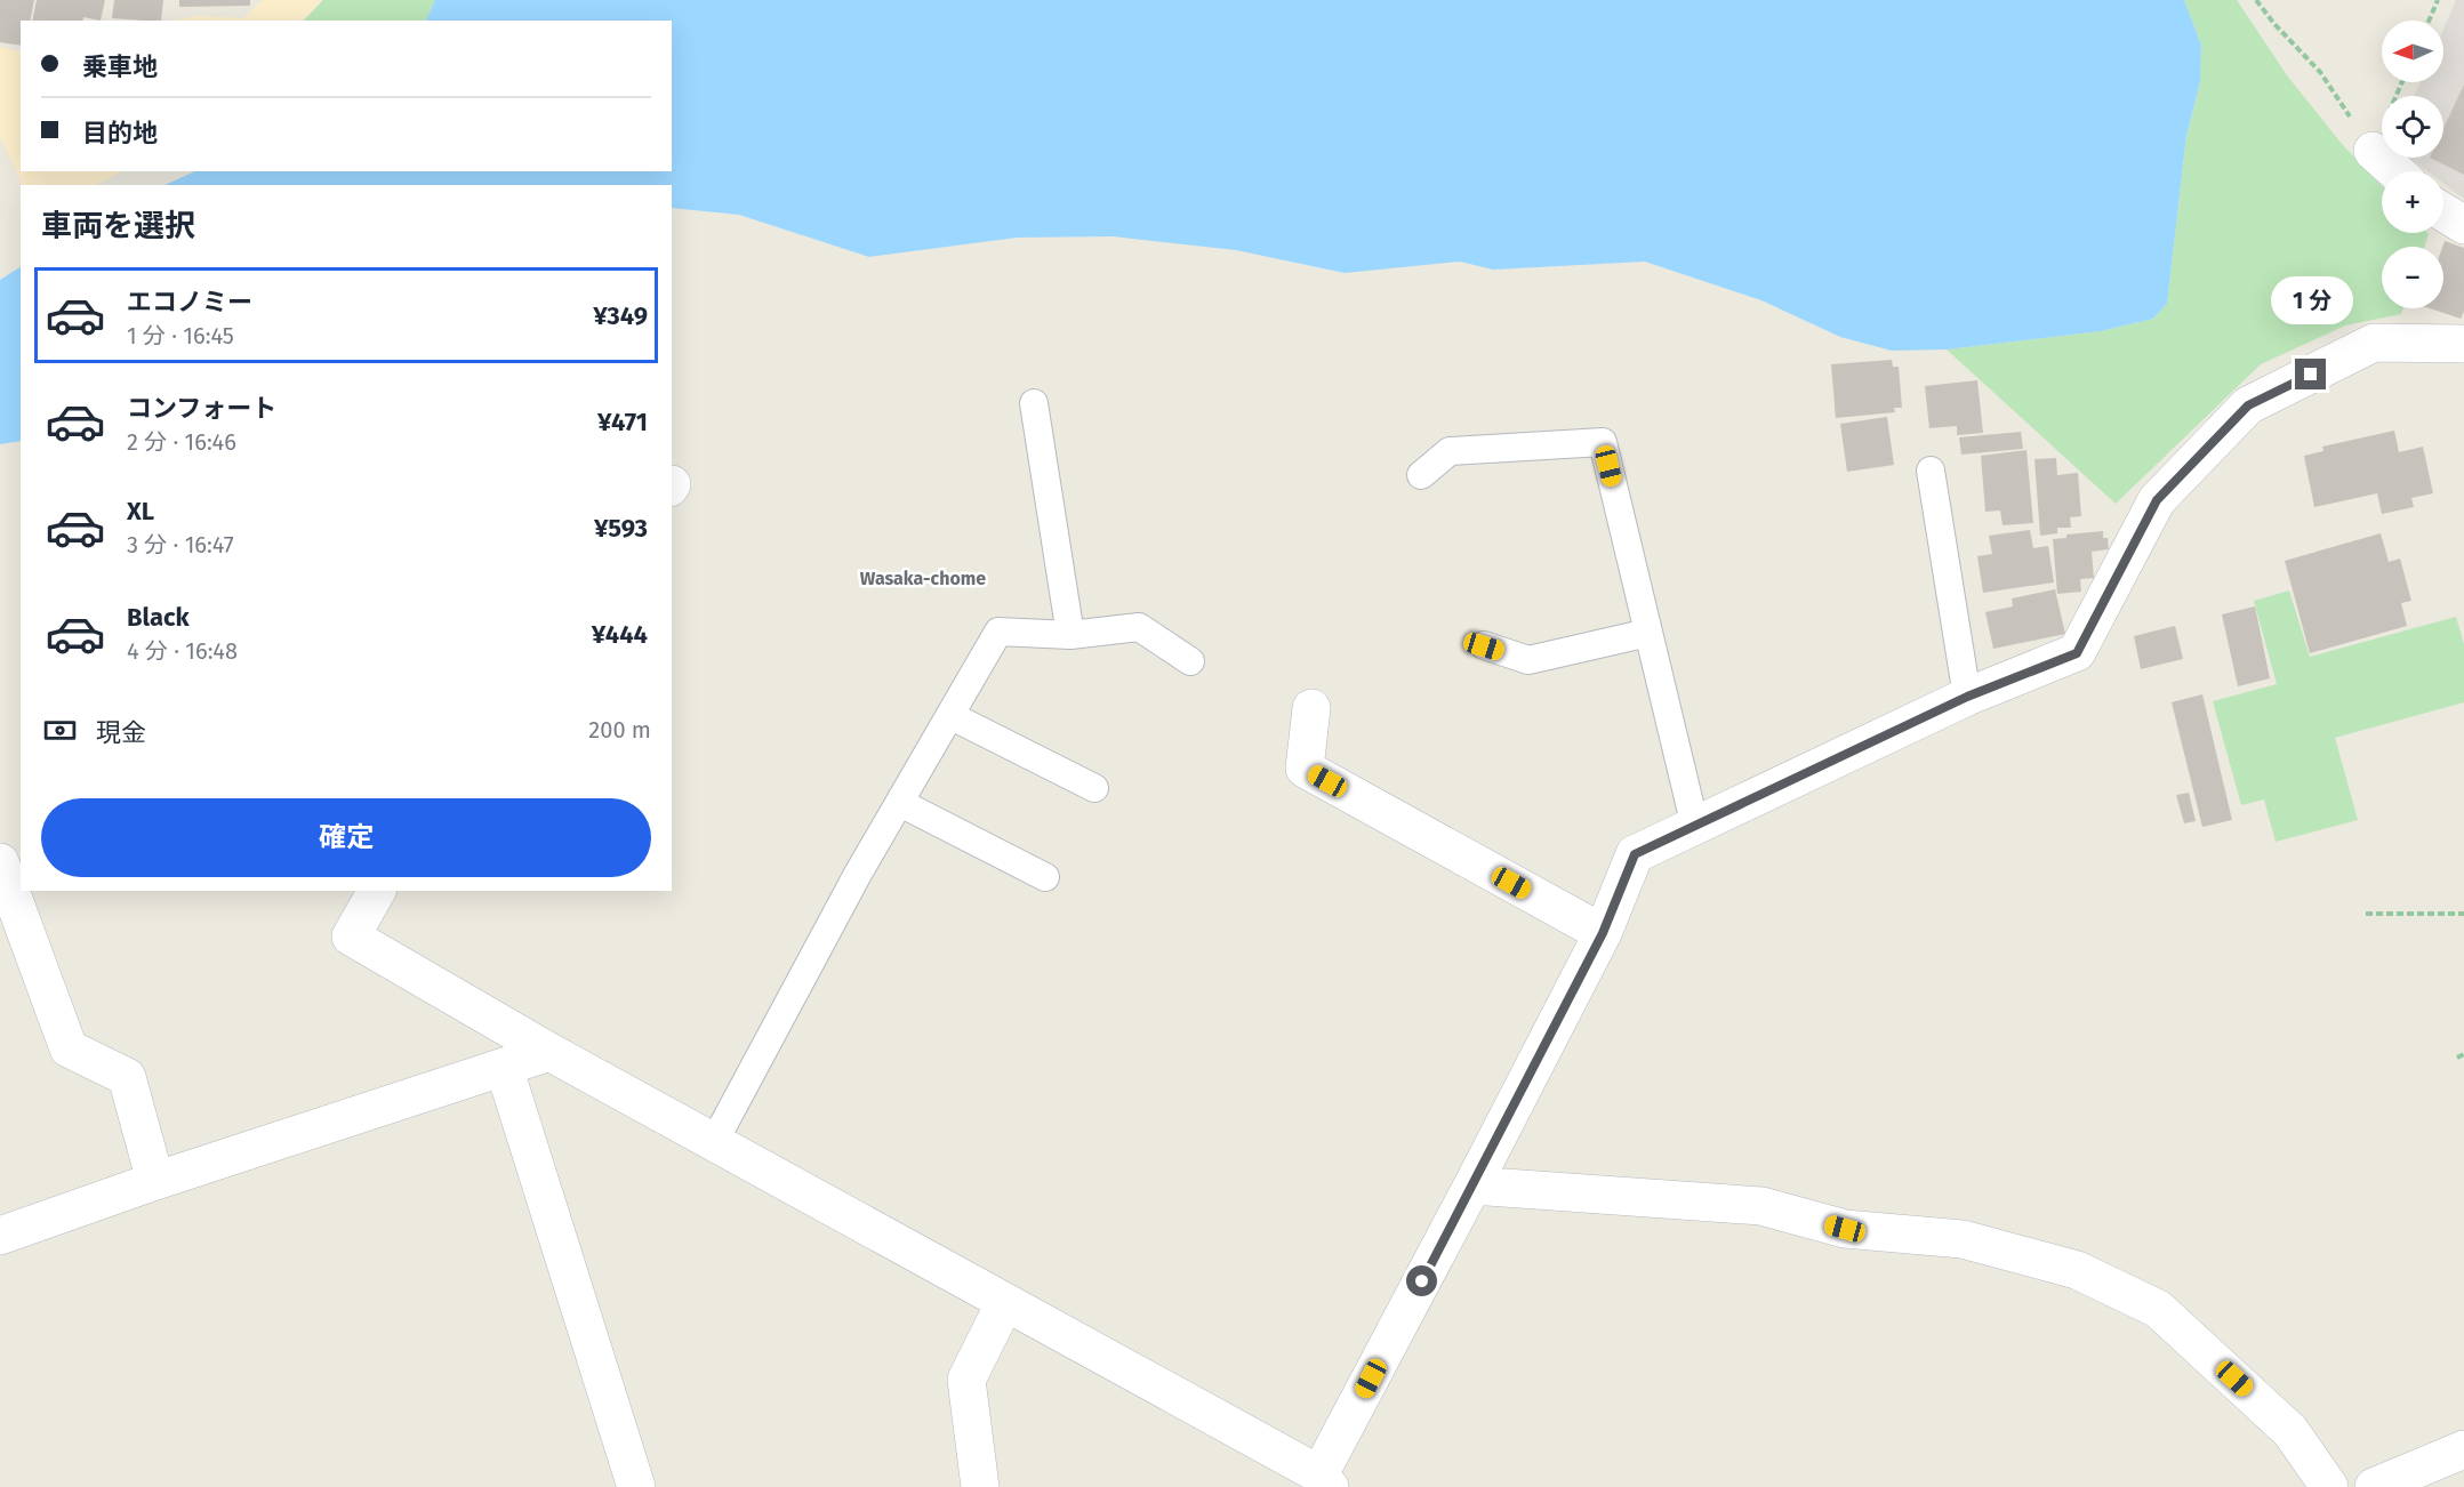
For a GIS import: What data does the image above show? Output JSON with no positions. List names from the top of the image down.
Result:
{
  "districts": ["Wasaka-chome"],
  "north": "left",
  "page": {
    "map_buttons": ["+", "−"],
    "banner": ["乗車地", "目的地"],
    "heading": "車両を選択",
    "list": [
      {
        "name": "エコノミー",
        "note": "1 分 · 16:45",
        "value": "¥349"
      },
      {
        "name": "コンフォート",
        "note": "2 分 · 16:46",
        "value": "¥471"
      },
      {
        "name": "XL",
        "note": "3 分 · 16:47",
        "value": "¥593"
      },
      {
        "name": "Black",
        "note": "4 分 · 16:48",
        "value": "¥444"
      }
    ],
    "bubble": "1 分",
    "pay": ["現金", "200 m"],
    "buttons": "確定"
  }
}
